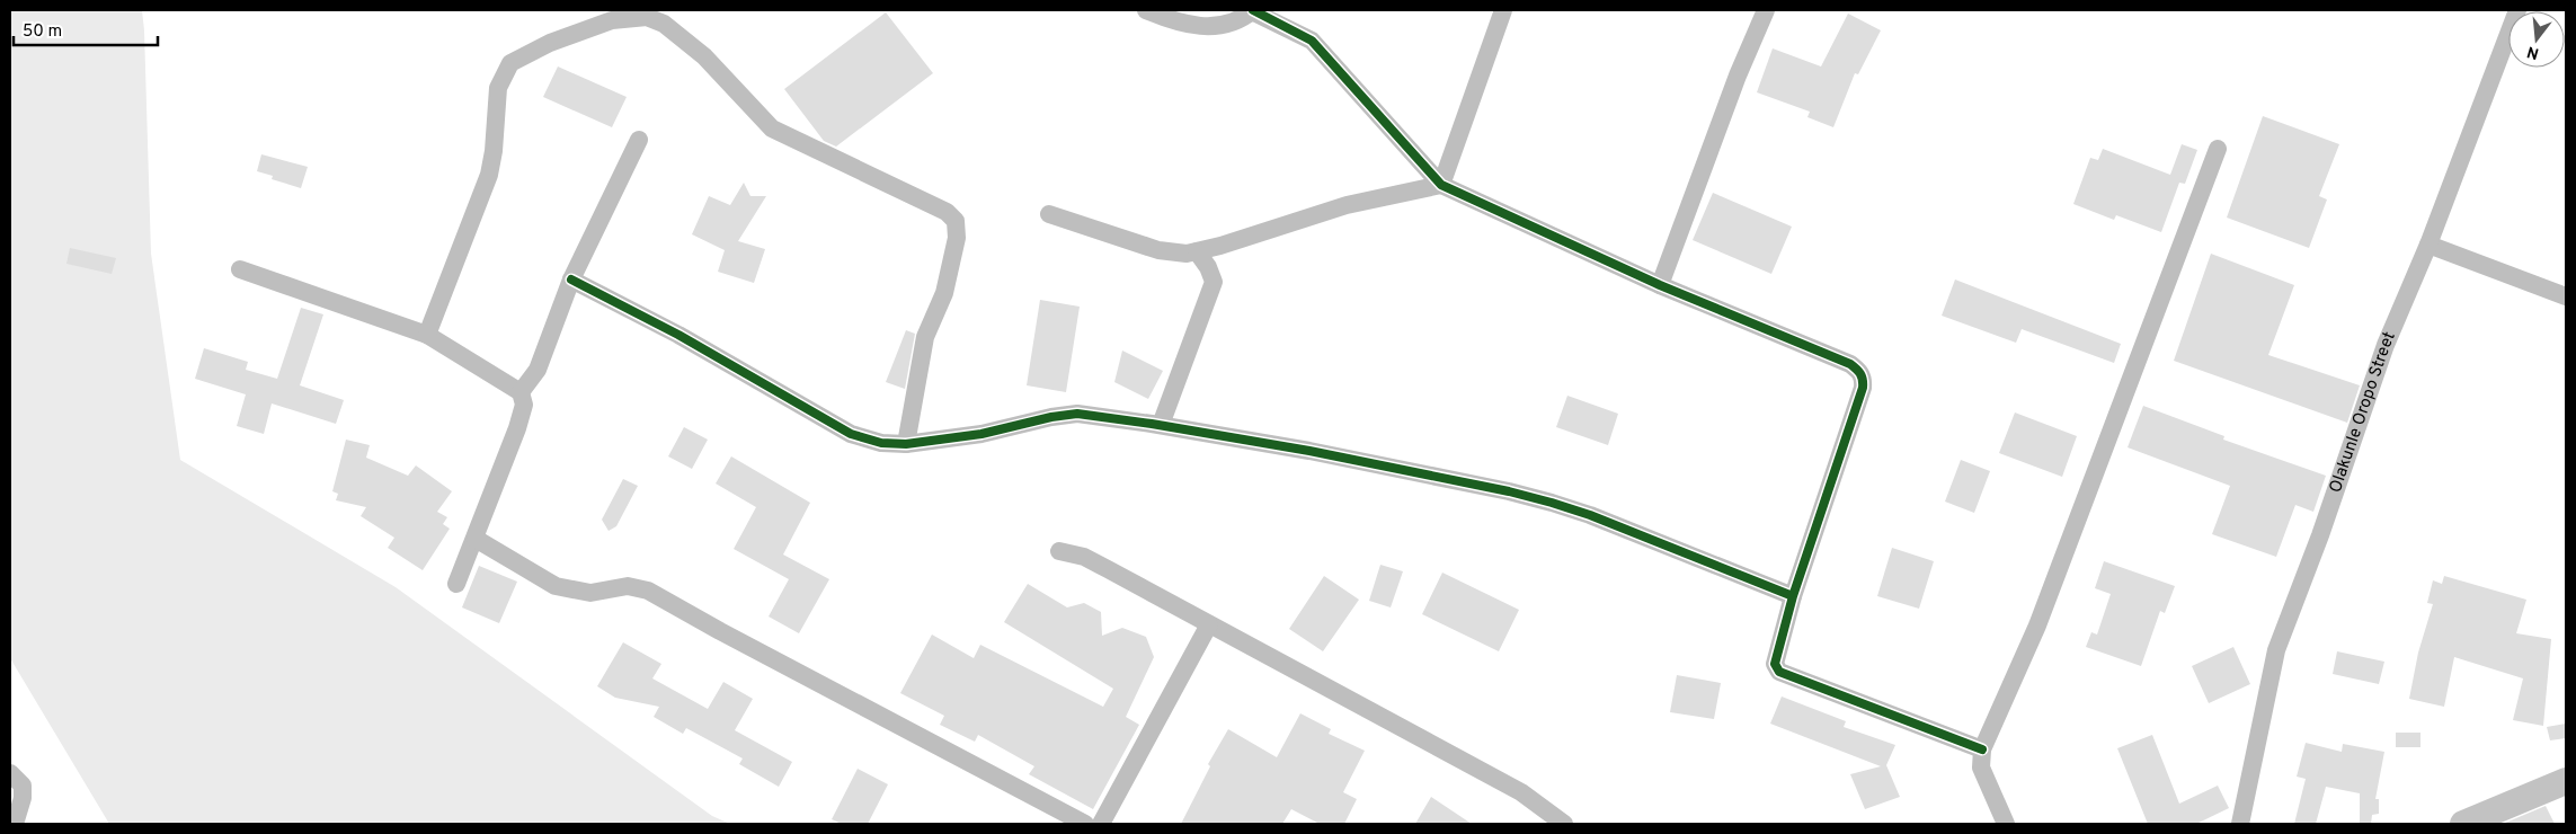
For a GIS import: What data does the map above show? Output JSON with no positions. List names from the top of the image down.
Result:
{
  "streets": {
    "street": ["Olakunle Oropo Street"]
  },
  "scale_bar": "50 m",
  "north": "bottom"
}
